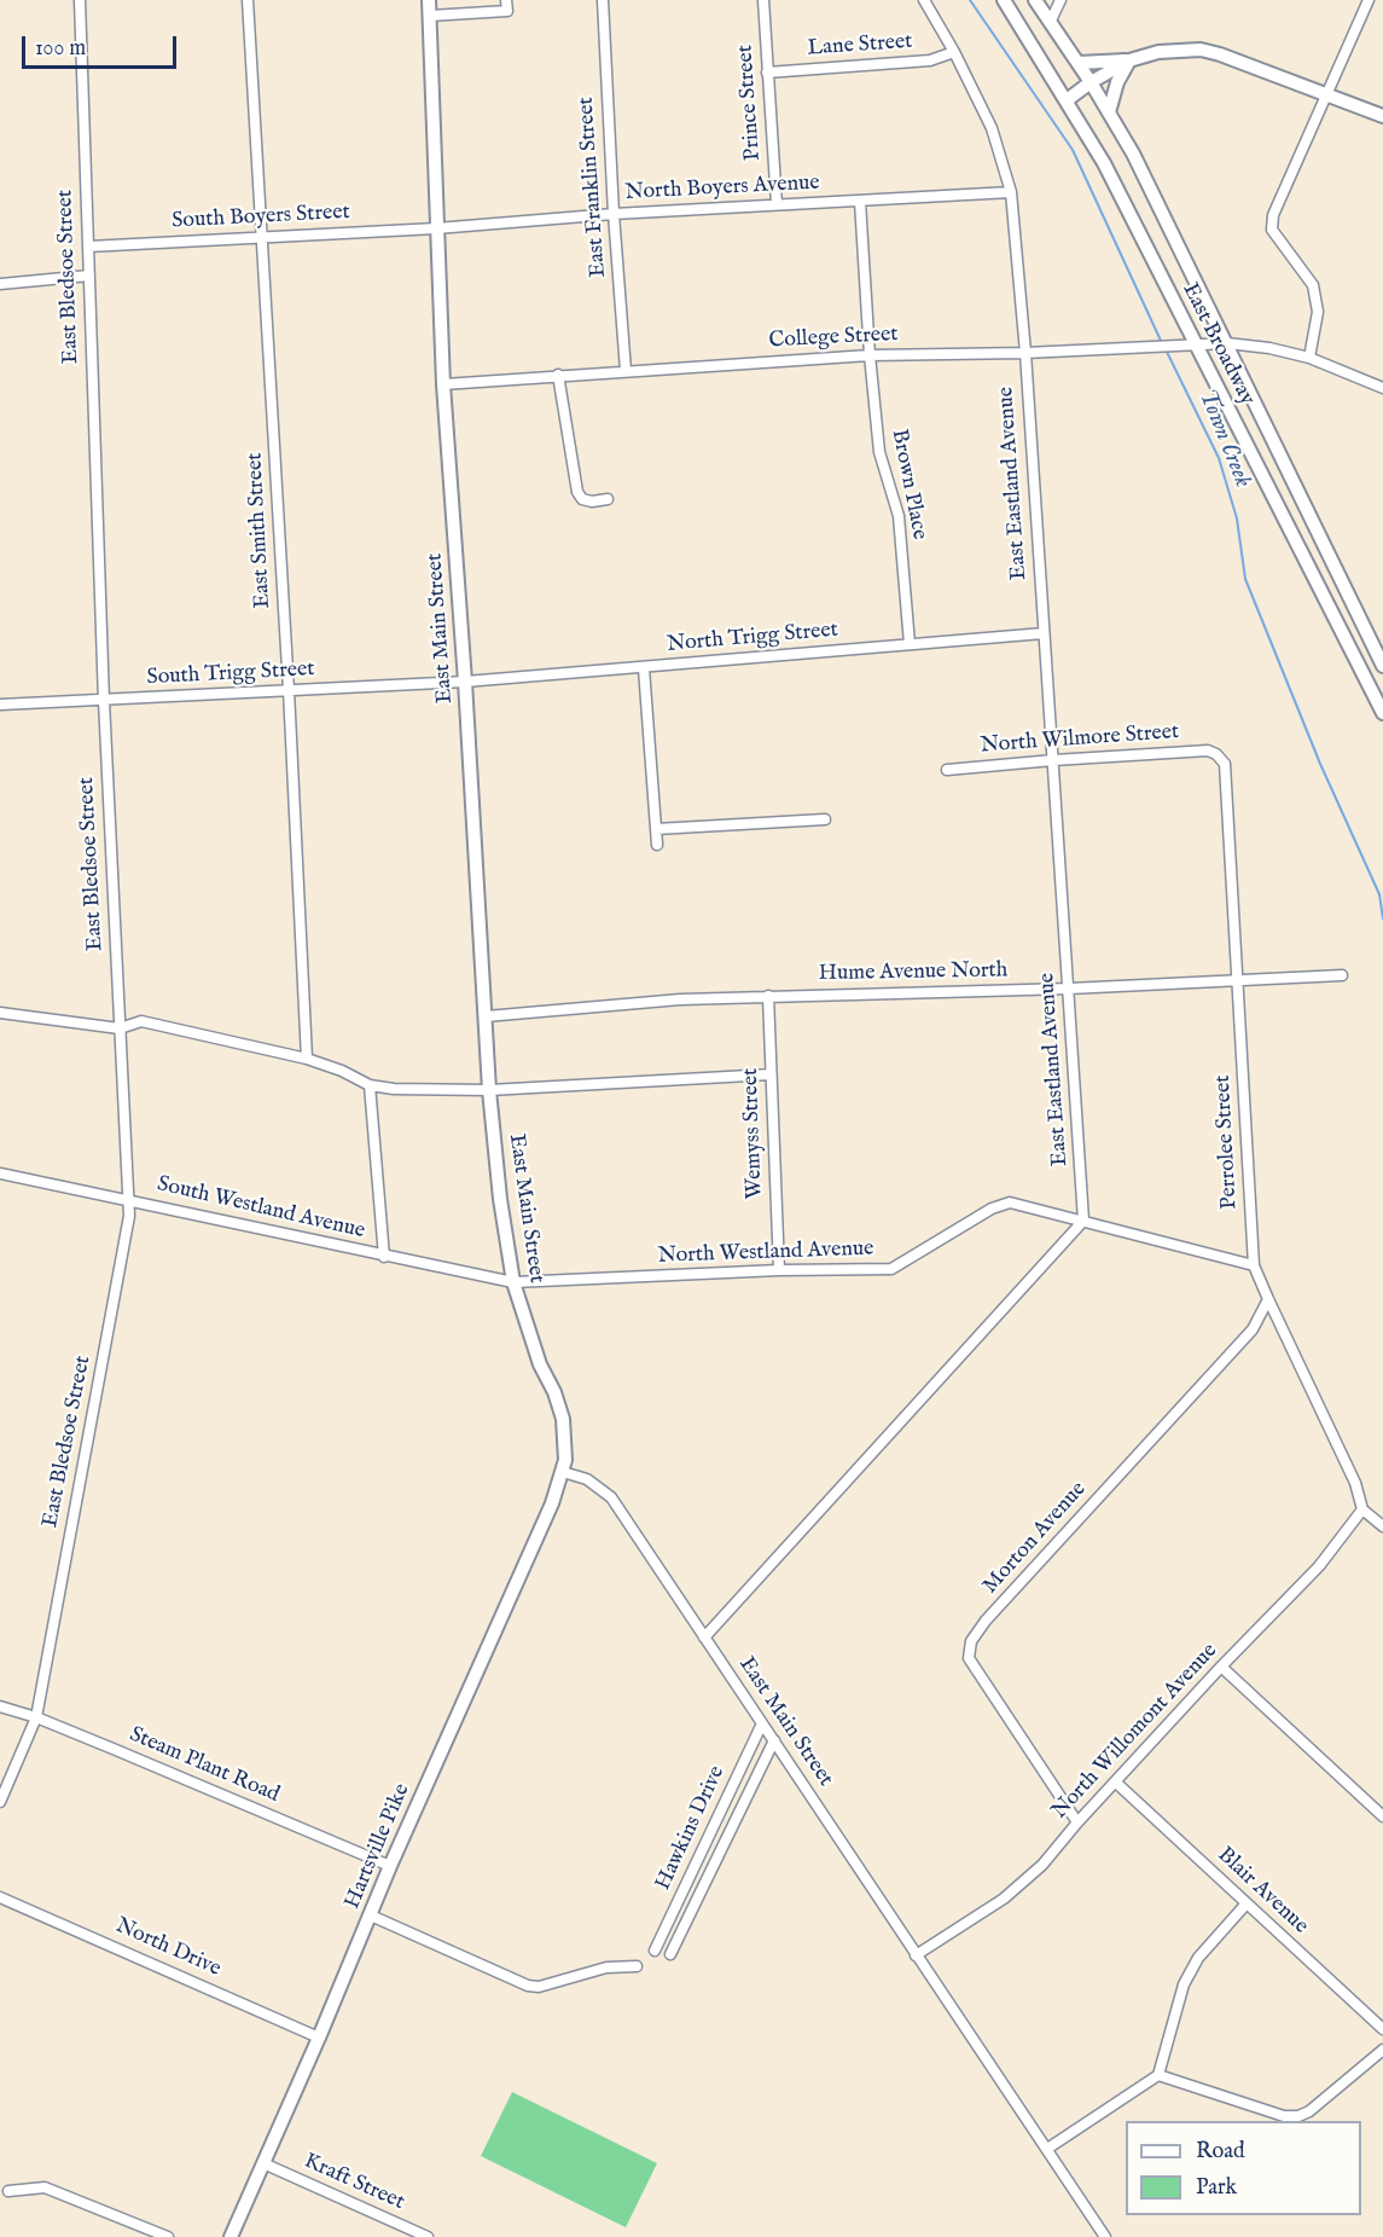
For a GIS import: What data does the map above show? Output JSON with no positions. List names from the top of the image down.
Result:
{
  "streets": {
    "main road": ["East Broadway", "East Main Street", "Hartsville Pike"],
    "street": [
      "Lane Street",
      "Prince Street",
      "East Franklin Street",
      "North Boyers Avenue",
      "South Boyers Street",
      "East Bledsoe Street",
      "College Street",
      "East Eastland Avenue",
      "Brown Place",
      "East Smith Street",
      "North Trigg Street",
      "South Trigg Street",
      "North Wilmore Street",
      "Hume Avenue North",
      "Wemyss Street",
      "Perrolee Street",
      "South Westland Avenue",
      "North Westland Avenue",
      "Morton Avenue",
      "North Willomont Avenue",
      "Steam Plant Road",
      "Hawkins Drive",
      "Blair Avenue",
      "North Drive",
      "Kraft Street"
    ]
  },
  "crossings": [
    ["Lane Street", "Prince Street"],
    ["Lane Street", "East Eastland Avenue"],
    ["Prince Street", "North Boyers Avenue"],
    ["East Franklin Street", "North Boyers Avenue"],
    ["East Franklin Street", "College Street"],
    ["North Boyers Avenue", "South Boyers Street"],
    ["North Boyers Avenue", "East Eastland Avenue"],
    ["North Boyers Avenue", "Brown Place"],
    ["North Boyers Avenue", "East Main Street"],
    ["South Boyers Street", "East Bledsoe Street"],
    ["South Boyers Street", "East Smith Street"],
    ["South Boyers Street", "East Main Street"],
    ["East Bledsoe Street", "South Trigg Street"],
    ["East Bledsoe Street", "South Westland Avenue"],
    ["East Bledsoe Street", "Steam Plant Road"],
    ["College Street", "East Broadway"],
    ["College Street", "East Eastland Avenue"],
    ["College Street", "Brown Place"],
    ["College Street", "East Main Street"],
    ["East Eastland Avenue", "North Trigg Street"],
    ["East Eastland Avenue", "North Wilmore Street"],
    ["East Eastland Avenue", "Hume Avenue North"],
    ["East Eastland Avenue", "North Westland Avenue"],
    ["Brown Place", "North Trigg Street"],
    ["East Smith Street", "South Trigg Street"],
    ["East Main Street", "North Trigg Street"],
    ["East Main Street", "South Trigg Street"],
    ["East Main Street", "Hume Avenue North"],
    ["East Main Street", "South Westland Avenue"],
    ["East Main Street", "North Westland Avenue"],
    ["East Main Street", "North Willomont Avenue"],
    ["East Main Street", "Hawkins Drive"],
    ["East Main Street", "Hartsville Pike"],
    ["North Trigg Street", "South Trigg Street"],
    ["North Wilmore Street", "Perrolee Street"],
    ["Hume Avenue North", "Wemyss Street"],
    ["Hume Avenue North", "Perrolee Street"],
    ["Wemyss Street", "North Westland Avenue"],
    ["Perrolee Street", "North Westland Avenue"],
    ["Perrolee Street", "Morton Avenue"],
    ["Perrolee Street", "North Willomont Avenue"],
    ["South Westland Avenue", "North Westland Avenue"],
    ["Morton Avenue", "North Willomont Avenue"],
    ["North Willomont Avenue", "Blair Avenue"],
    ["Steam Plant Road", "Hartsville Pike"],
    ["Hartsville Pike", "North Drive"],
    ["Hartsville Pike", "Kraft Street"]
  ],
  "water": ["Town Creek"],
  "legend": ["Road", "Park"],
  "scale_bar": "100 m"
}
